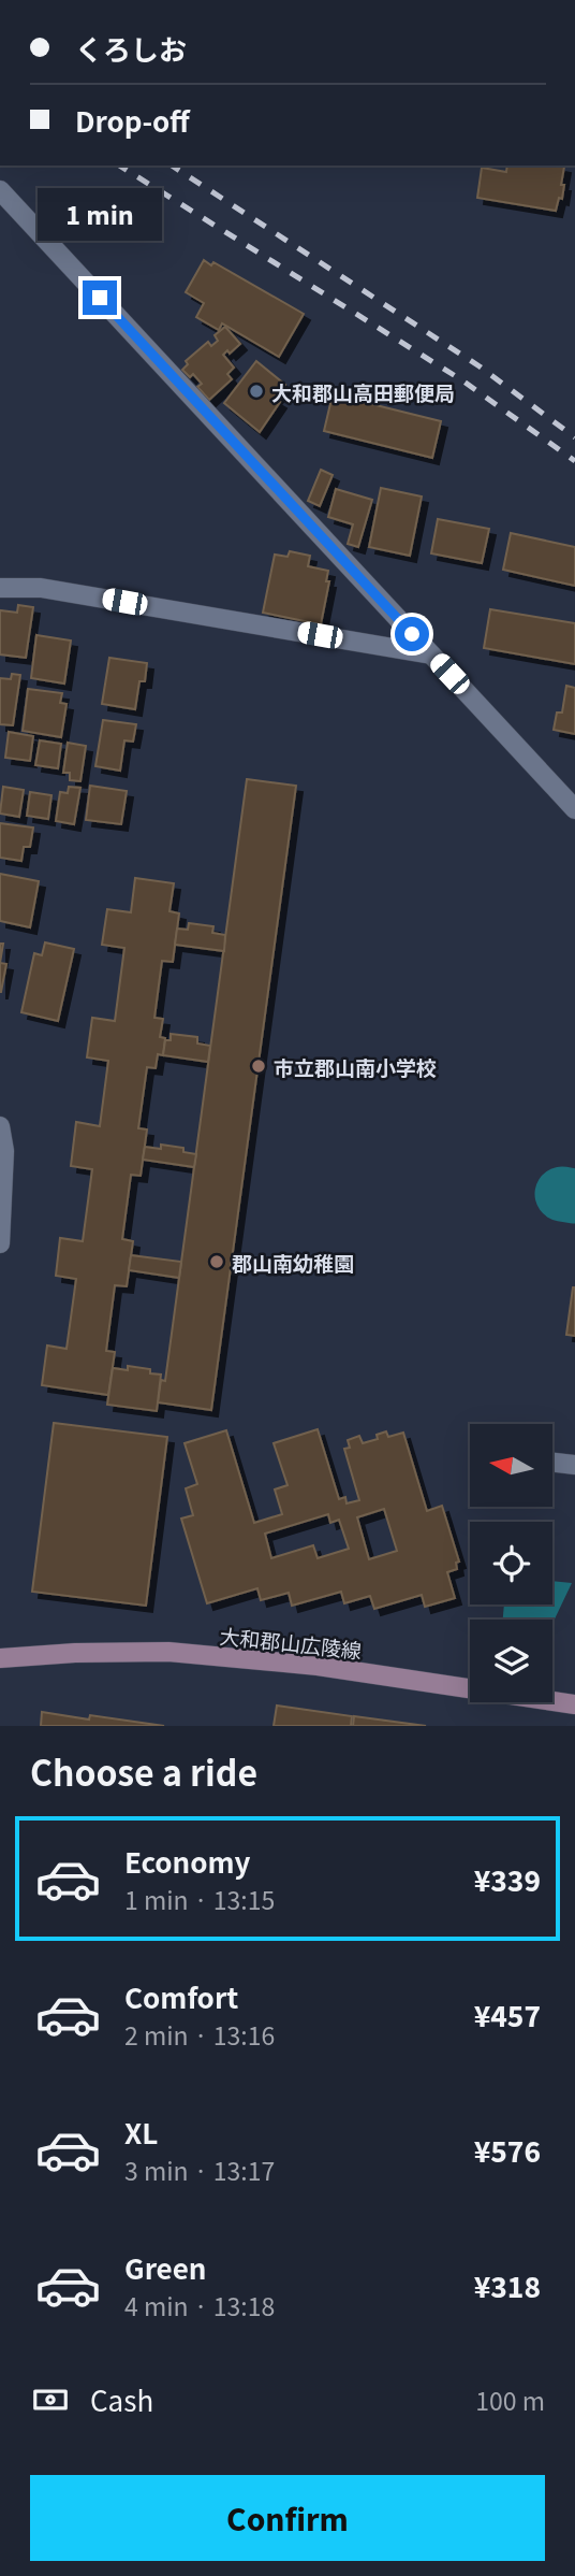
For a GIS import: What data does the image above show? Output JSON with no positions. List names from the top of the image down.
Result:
{
  "streets": {
    "main road": ["大和郡山広陵線"]
  },
  "places": ["大和郡山高田郵便局", "市立郡山南小学校", "郡山南幼稚園"],
  "north": "left",
  "page": {
    "banner": ["くろしお", "Drop-off"],
    "bubble": "1 min",
    "heading": "Choose a ride",
    "list": [
      {
        "name": "Economy",
        "note": "1 min · 13:15",
        "value": "¥339"
      },
      {
        "name": "Comfort",
        "note": "2 min · 13:16",
        "value": "¥457"
      },
      {
        "name": "XL",
        "note": "3 min · 13:17",
        "value": "¥576"
      },
      {
        "name": "Green",
        "note": "4 min · 13:18",
        "value": "¥318"
      }
    ],
    "pay": ["Cash", "100 m"],
    "buttons": "Confirm"
  }
}
